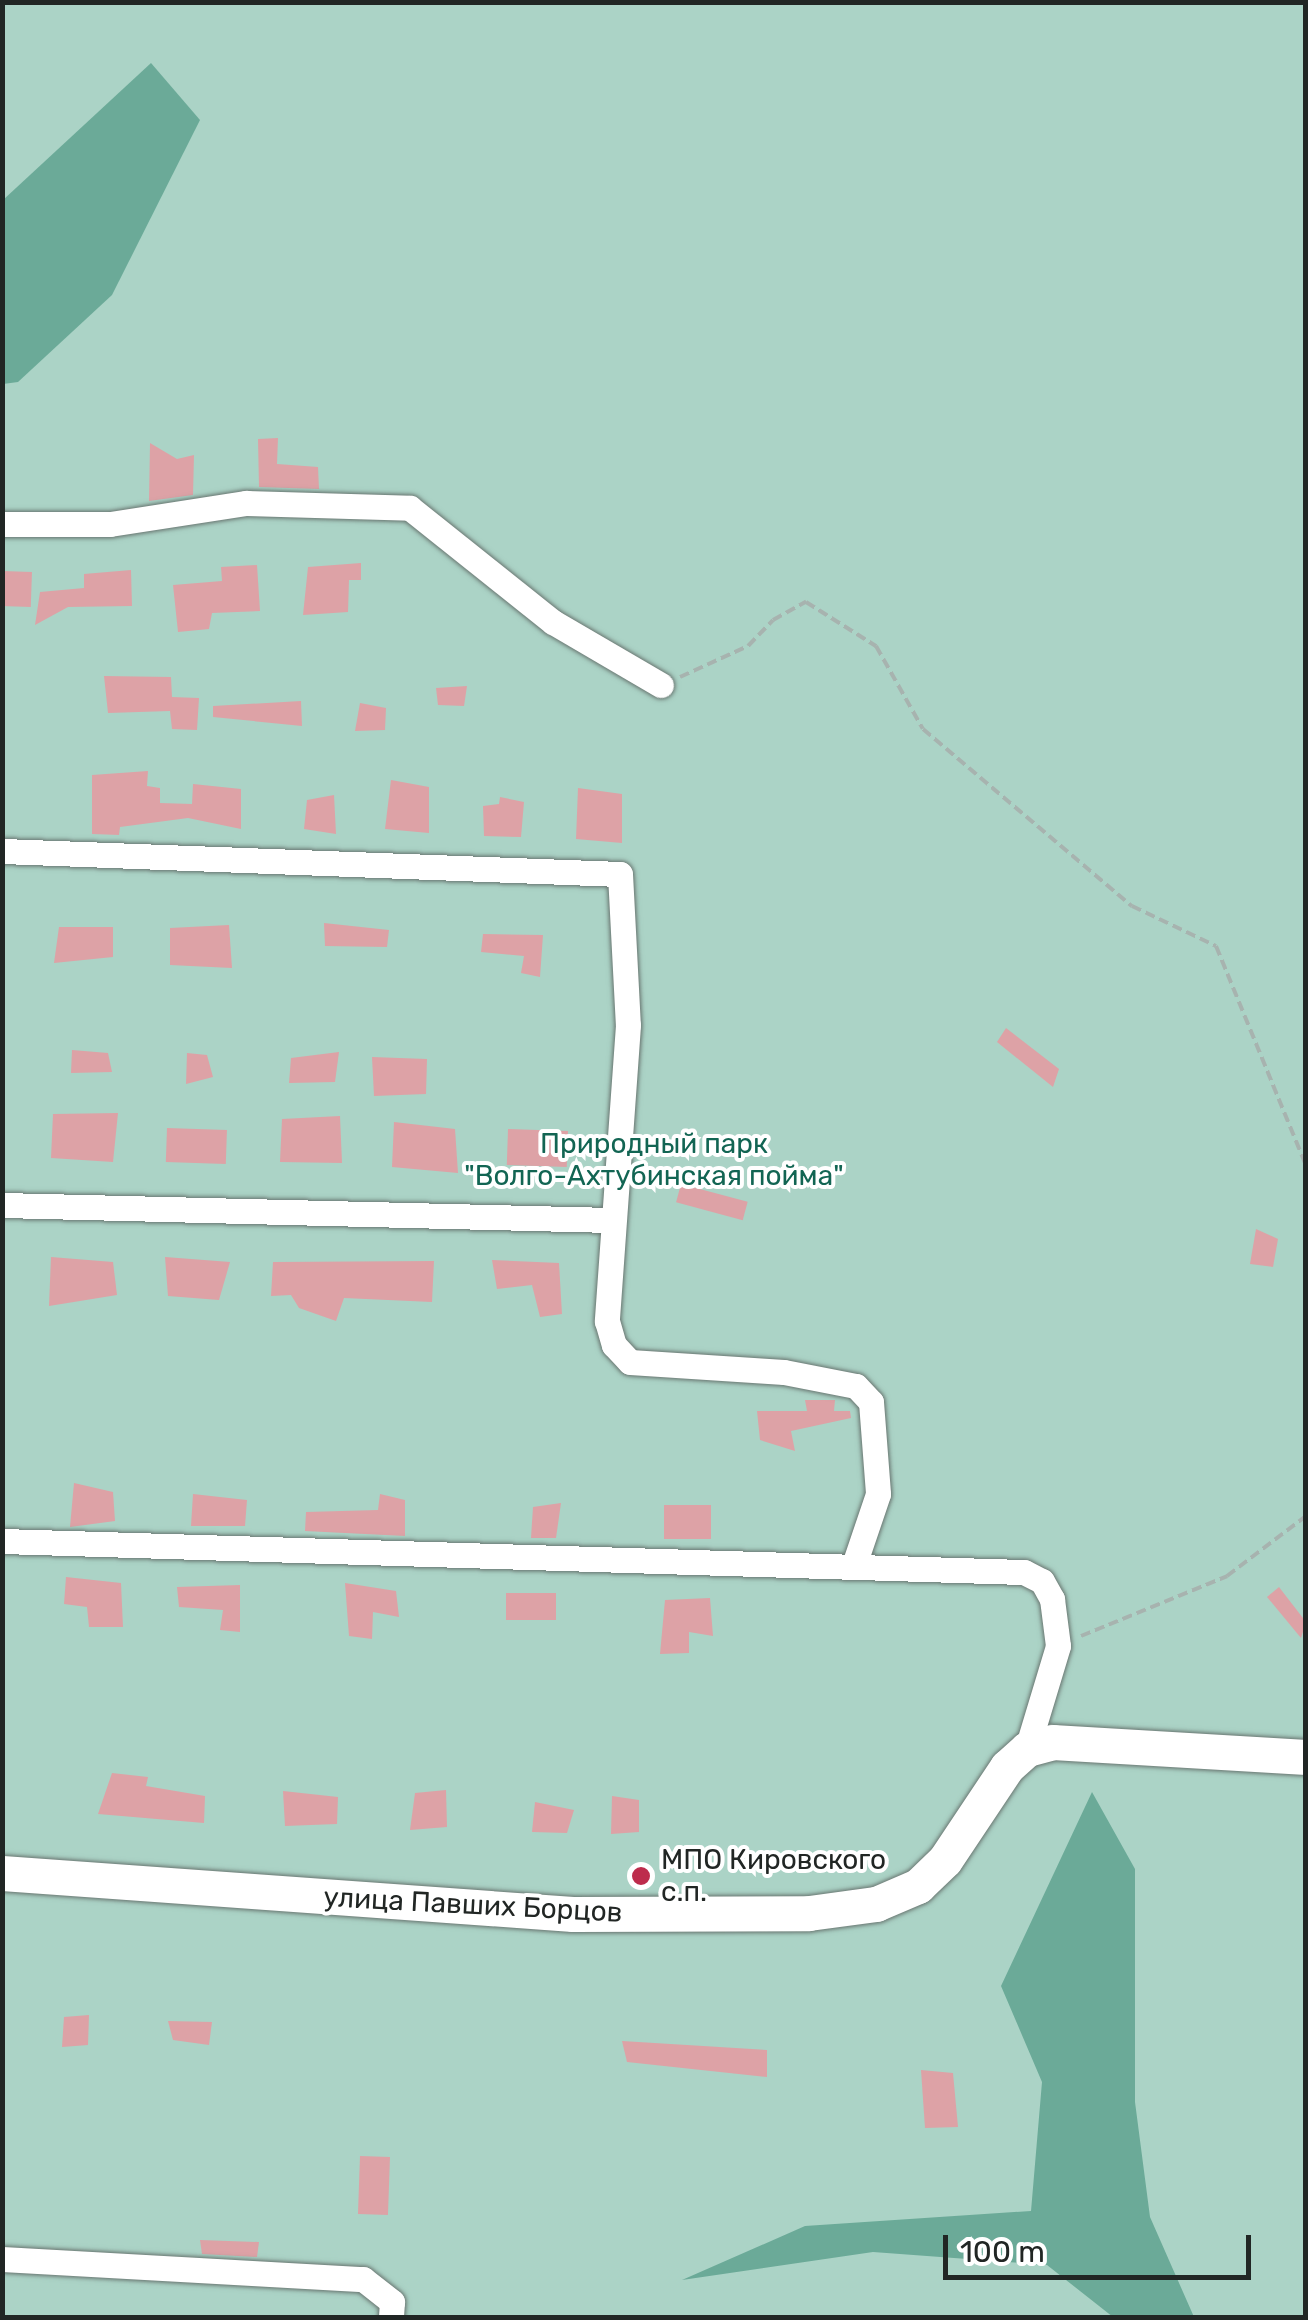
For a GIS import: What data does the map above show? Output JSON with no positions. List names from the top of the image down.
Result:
{
  "streets": {
    "street": ["улица Павших Борцов"]
  },
  "parks": ["Природный парк \"Волго-Ахтубинская пойма\""],
  "places": ["МПО Кировского с.п."],
  "scale_bar": "100 m"
}
